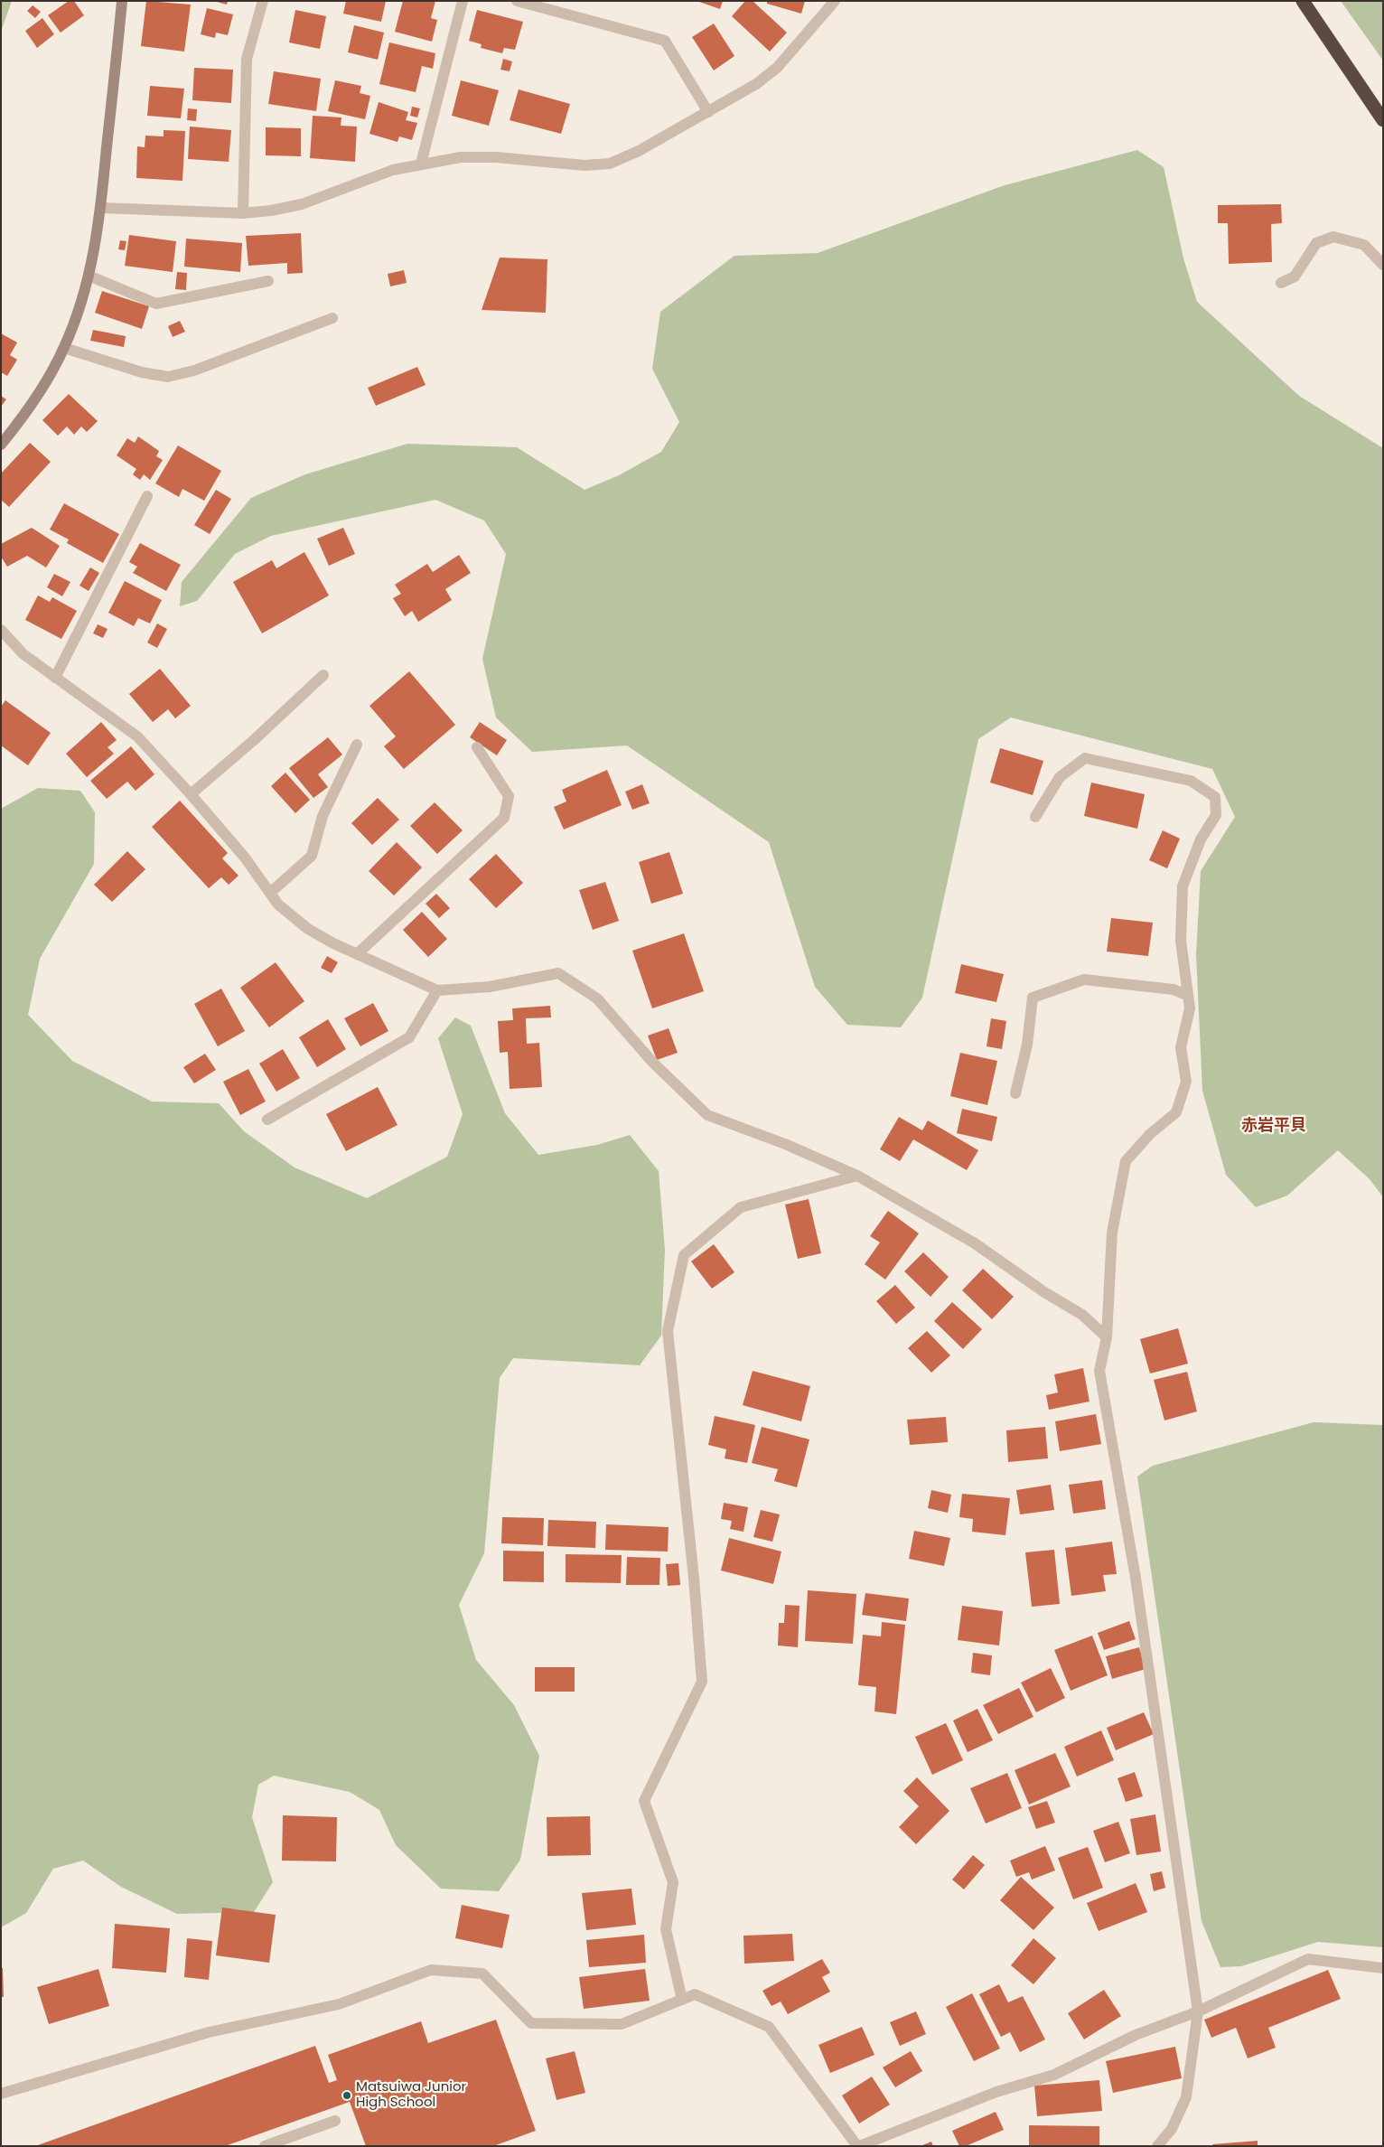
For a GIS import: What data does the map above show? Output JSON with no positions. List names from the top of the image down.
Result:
{
  "districts": ["赤岩平貝"],
  "places": ["Matsuiwa Junior High School"]
}
